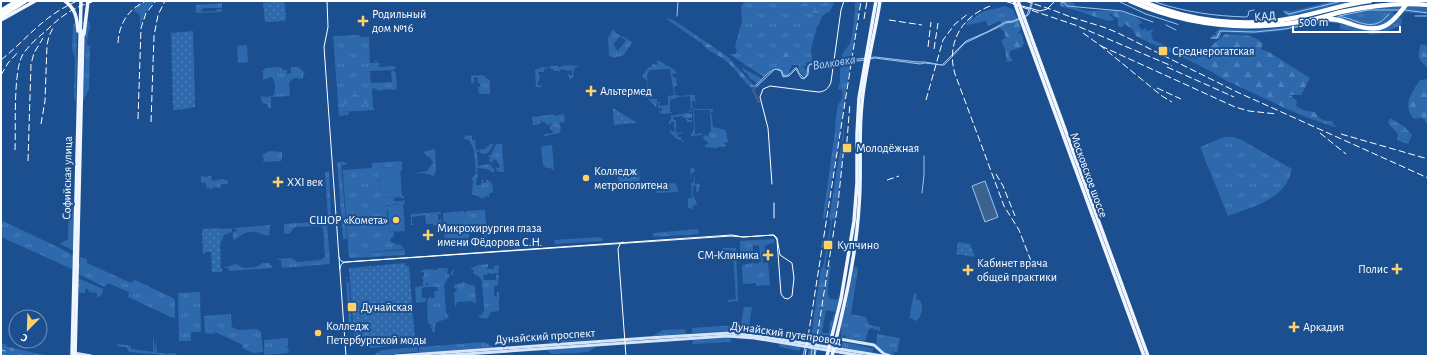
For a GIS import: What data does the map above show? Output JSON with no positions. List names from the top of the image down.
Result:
{
  "streets": {
    "highway": ["КАД"],
    "main road": [
      "Московское шоссе",
      "Софийская улица",
      "Дунайский путепровод",
      "Дунайский проспект"
    ]
  },
  "crossings": [
    ["Дунайский путепровод", "Дунайский проспект"]
  ],
  "water": ["Волковка"],
  "places": {
    "health": [
      "Родильный дом №16",
      "Альтермед",
      "XXI век",
      "Микрохирургия глаза имени Фёдорова С.Н.",
      "СМ-Клиника",
      "Полис",
      "Кабинет врача общей практики",
      "Аркадия"
    ],
    "transit": [
      "Среднерогатская",
      "Молодёжная",
      "Купчино",
      "Дунайская"
    ],
    "other": ["Колледж метрополитена", "СШОР «Комета»", "Колледж Петербургской моды"]
  },
  "scale_bar": "500 m",
  "north": "bottom left"
}
